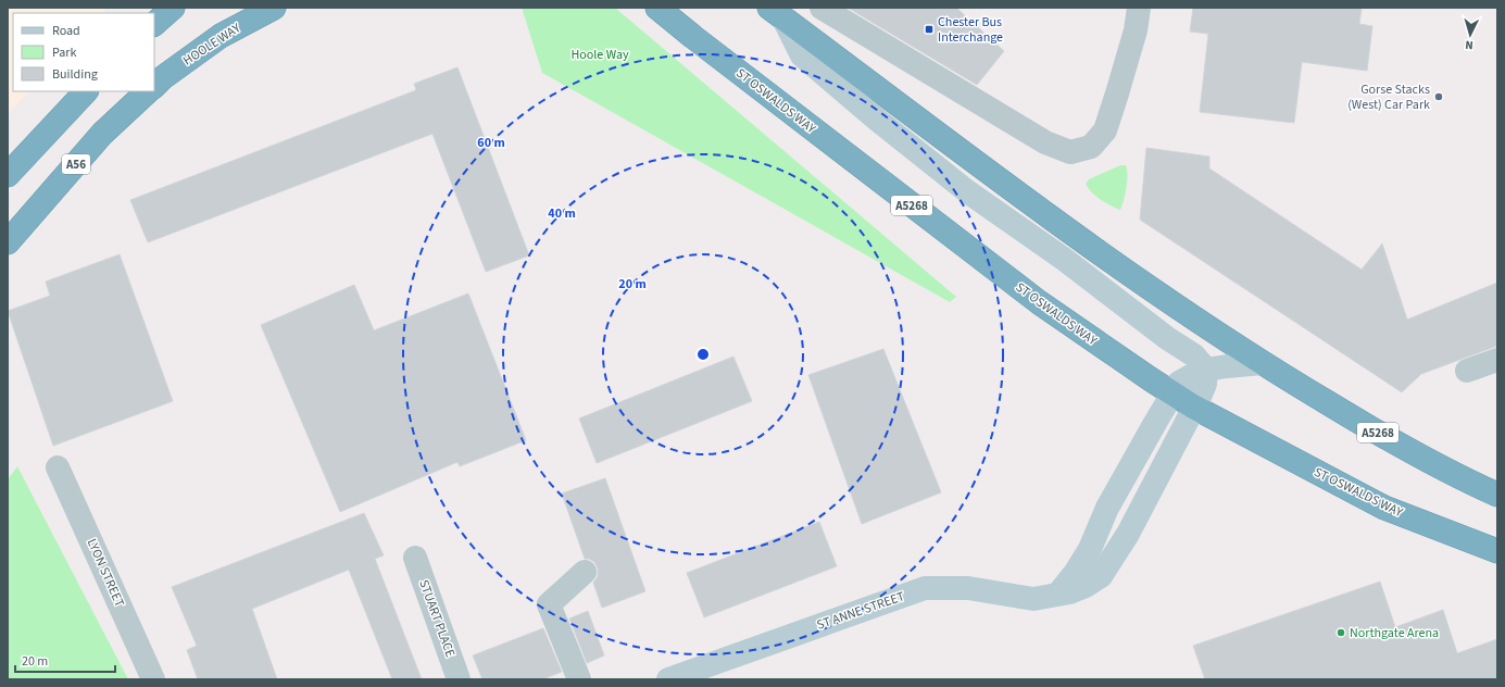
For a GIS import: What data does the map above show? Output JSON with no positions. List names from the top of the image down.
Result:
{
  "streets": {
    "highway": [
      "HOOLE WAY",
      "ST OSWALDS WAY",
      "A56",
      "A5268"
    ],
    "street": ["LYON STREET", "ST ANNE STREET", "STUART PLACE"]
  },
  "crossings": [
    ["ST OSWALDS WAY", "ST ANNE STREET"]
  ],
  "parks": ["Hoole Way"],
  "places": {
    "transit": ["Chester Bus Interchange"],
    "other": ["Gorse Stacks (West) Car Park", "Northgate Arena"]
  },
  "legend": ["Road", "Park", "Building"],
  "scale_bar": "20 m",
  "north": "bottom",
  "rings": ["60 m", "40 m", "20 m"]
}
